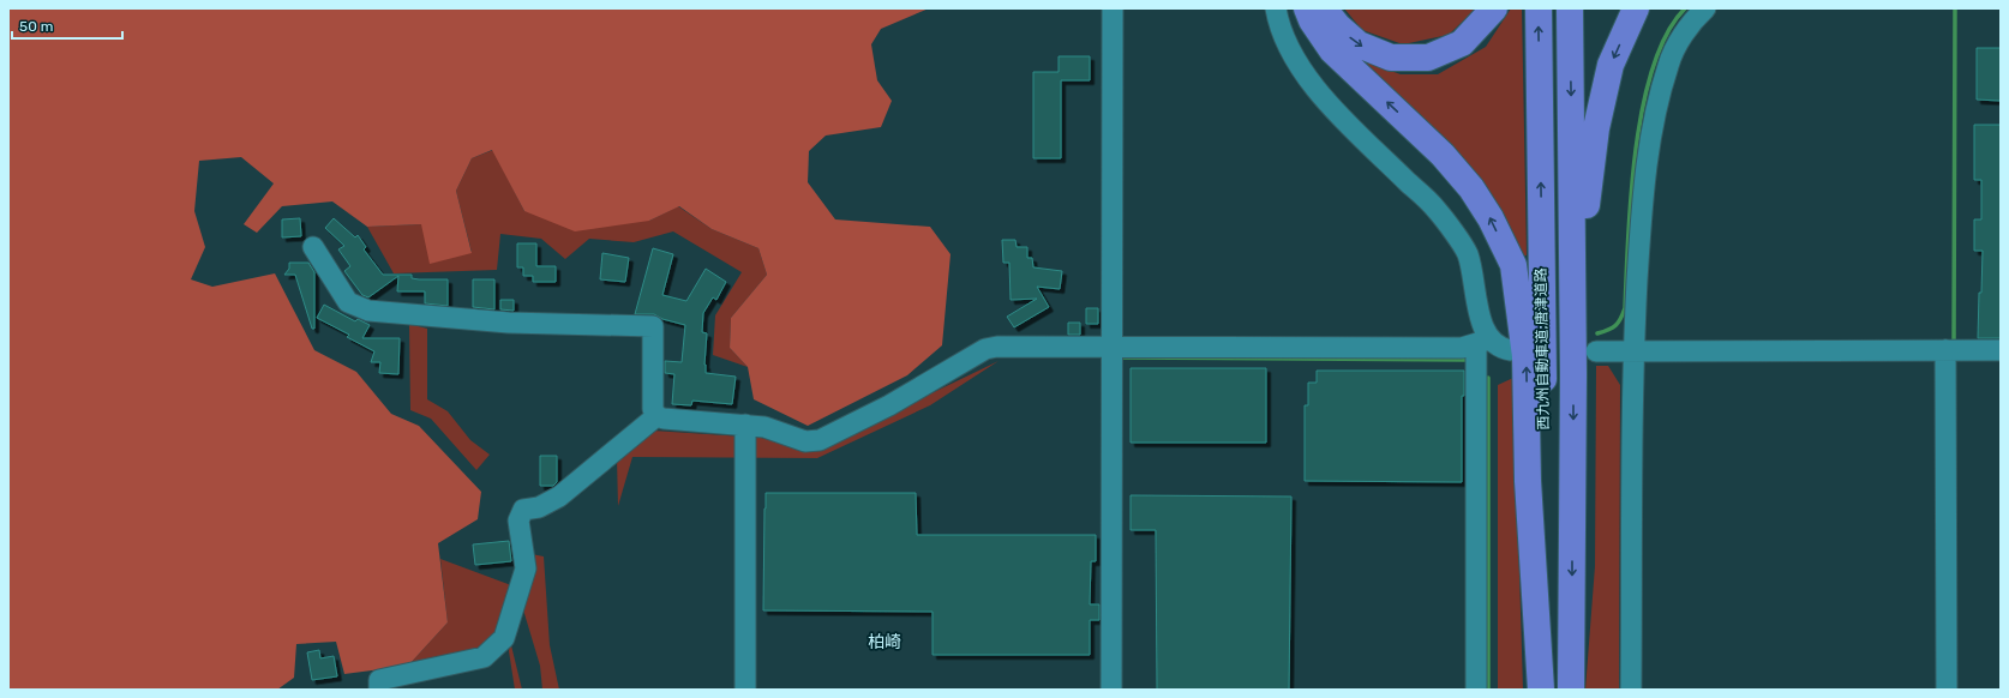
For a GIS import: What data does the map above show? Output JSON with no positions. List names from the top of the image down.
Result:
{
  "streets": {
    "highway": ["西九州自動車道;唐津道路"]
  },
  "districts": ["柏崎"],
  "scale_bar": "50 m"
}
